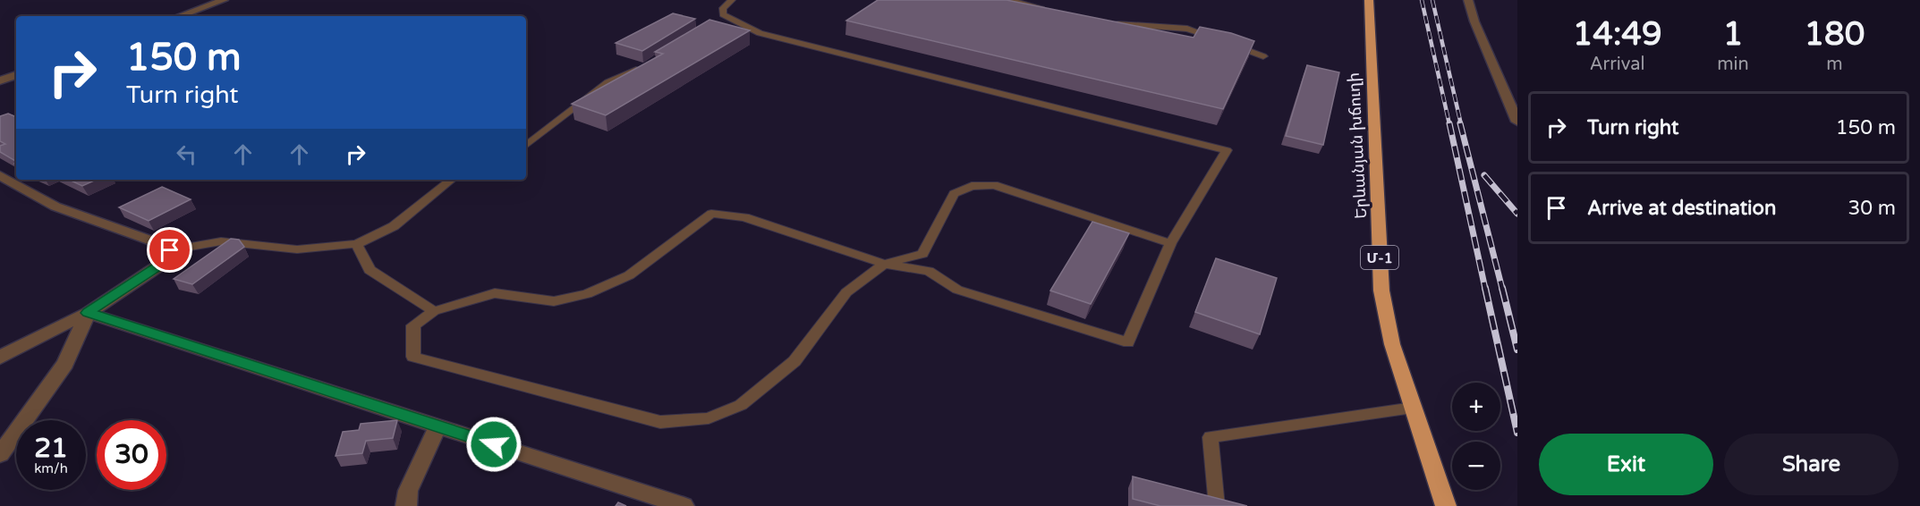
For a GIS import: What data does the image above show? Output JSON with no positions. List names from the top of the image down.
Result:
{
  "streets": {
    "highway": ["Երևանյան խճուղի", "Մ-1"]
  },
  "page": {
    "eta": [
      "14:49",
      "Arrival",
      "1",
      "min",
      "180",
      "m"
    ],
    "turn": ["150 m", "Turn right"],
    "list": [
      {
        "name": "Turn right",
        "value": "150 m"
      },
      {
        "name": "Arrive at destination",
        "value": "30 m"
      }
    ],
    "map_buttons": ["+", "−"],
    "speed": "21 km/h",
    "limit": "30",
    "buttons": ["Exit", "Share"]
  }
}
